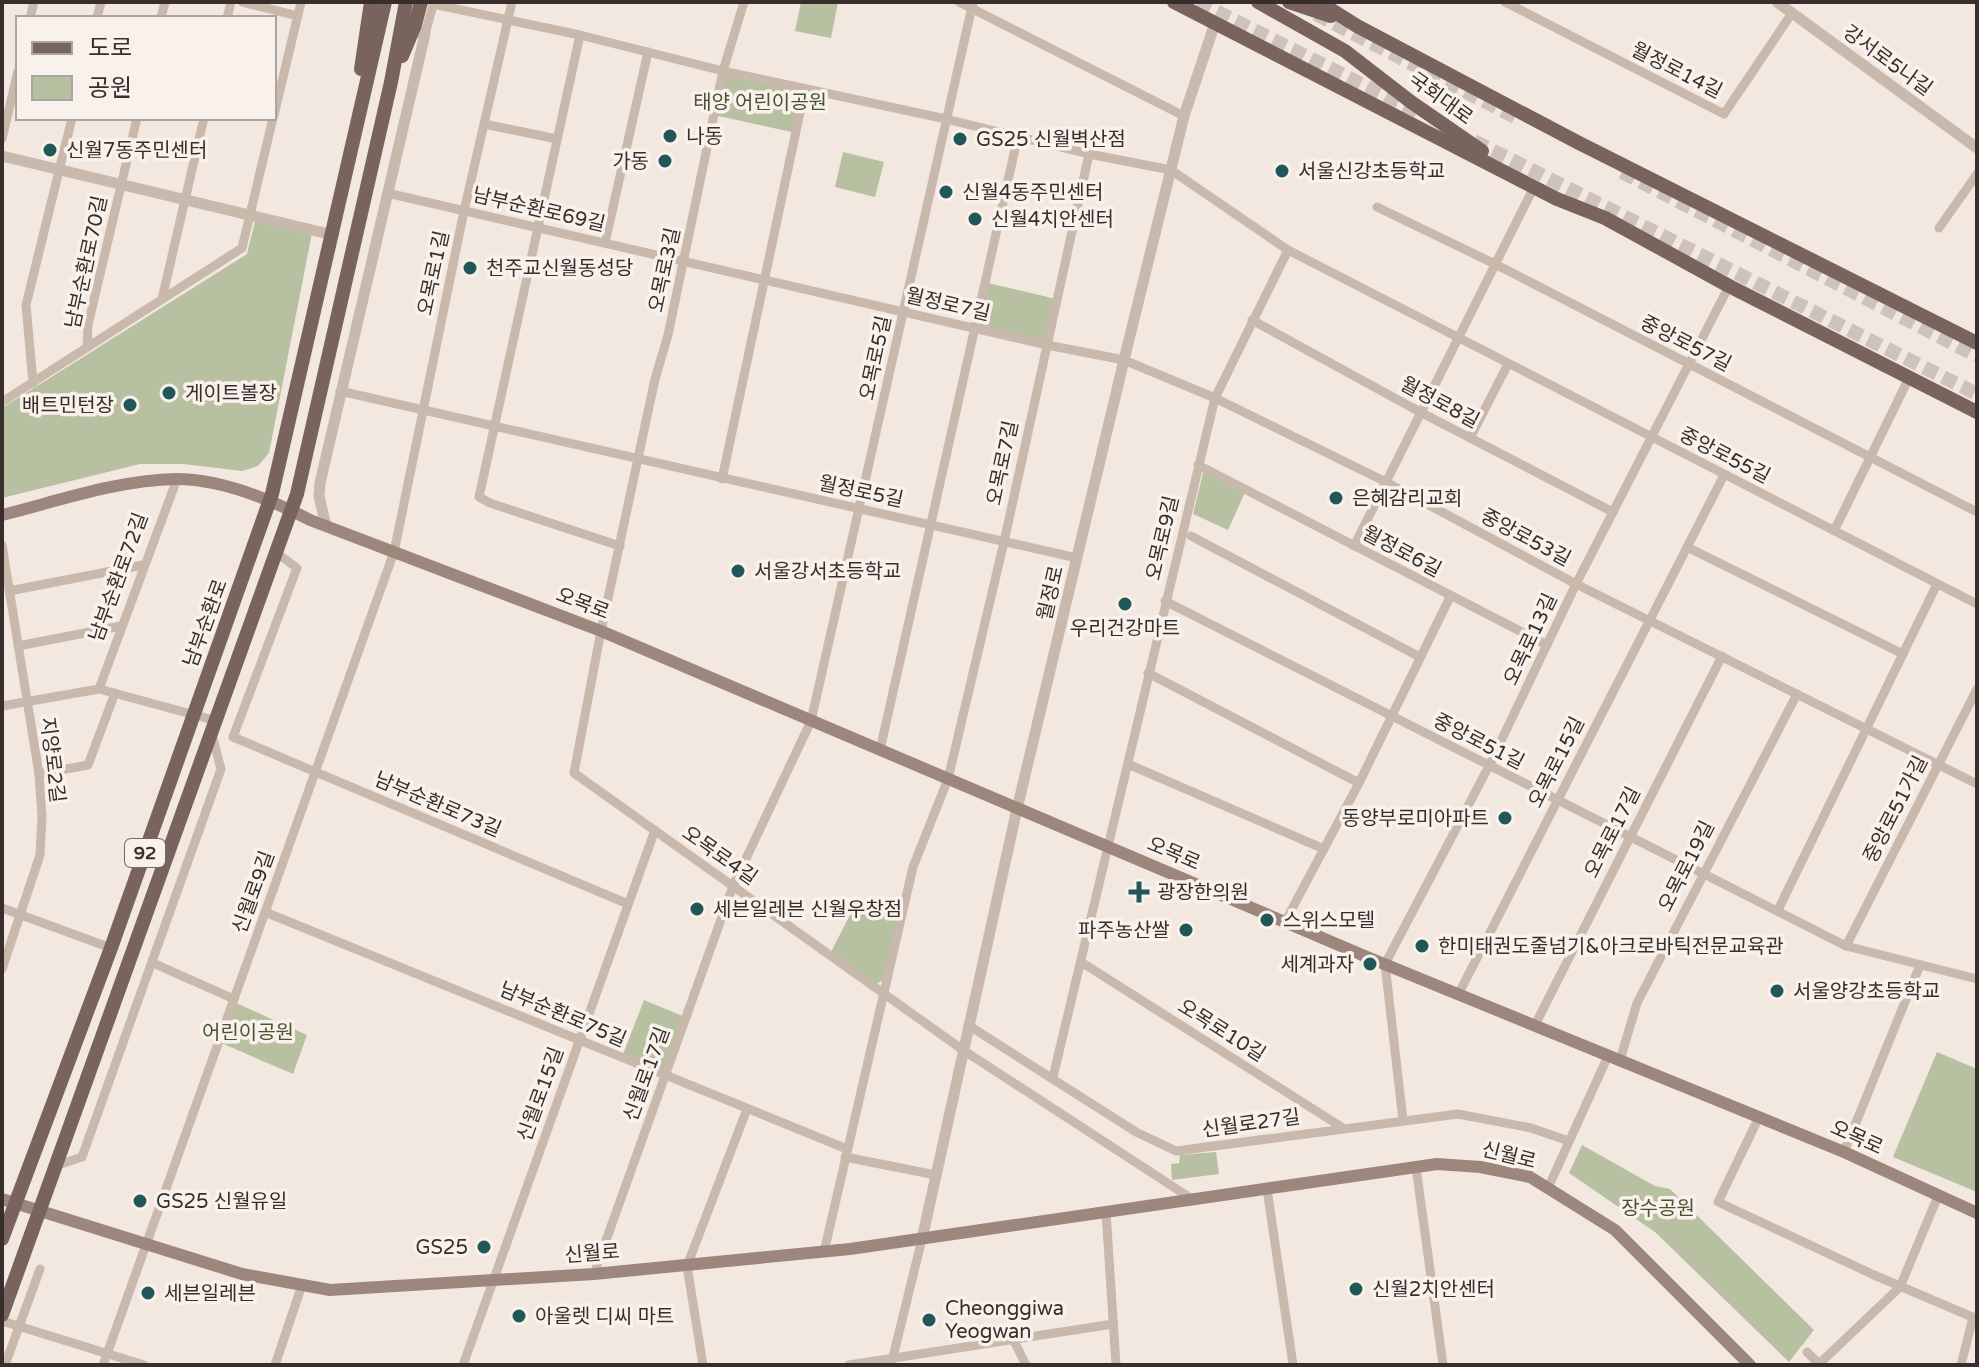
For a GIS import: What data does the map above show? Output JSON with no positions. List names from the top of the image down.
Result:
{
  "streets": {
    "main road": [
      "국회대로",
      "남부순환로72길",
      "오목로",
      "남부순환로",
      "92",
      "신월로"
    ],
    "street": [
      "강서로5나길",
      "월정로14길",
      "남부순환로69길",
      "남부순환로70길",
      "오목로3길",
      "오목로1길",
      "월정로7길",
      "중앙로57길",
      "오목로5길",
      "월정로8길",
      "중앙로55길",
      "오목로7길",
      "월정로5길",
      "중앙로53길",
      "오목로9길",
      "월정로6길",
      "월정로",
      "오목로13길",
      "중앙로51길",
      "지양로2길",
      "오목로15길",
      "남부순환로73길",
      "중앙로51가길",
      "오목로17길",
      "오목로4길",
      "오목로19길",
      "신월로9길",
      "남부순환로75길",
      "오목로10길",
      "신월로17길",
      "신월로15길",
      "신월로27길"
    ]
  },
  "crossings": [
    ["강서로5나길", "월정로14길"],
    ["남부순환로69길", "오목로3길"],
    ["남부순환로69길", "오목로1길"],
    ["남부순환로69길", "월정로7길"],
    ["남부순환로70길", "남부순환로"],
    ["오목로3길", "월정로7길"],
    ["오목로3길", "월정로5길"],
    ["오목로3길", "오목로"],
    ["오목로3길", "오목로4길"],
    ["오목로1길", "월정로5길"],
    ["오목로1길", "오목로"],
    ["오목로1길", "신월로9길"],
    ["월정로7길", "오목로5길"],
    ["월정로7길", "오목로7길"],
    ["월정로7길", "중앙로53길"],
    ["월정로7길", "월정로"],
    ["중앙로57길", "오목로13길"],
    ["오목로5길", "월정로5길"],
    ["오목로5길", "오목로"],
    ["오목로5길", "신월로17길"],
    ["월정로8길", "오목로9길"],
    ["월정로8길", "오목로13길"],
    ["중앙로55길", "오목로9길"],
    ["중앙로55길", "월정로"],
    ["중앙로55길", "오목로13길"],
    ["중앙로55길", "오목로15길"],
    ["오목로7길", "월정로5길"],
    ["오목로7길", "오목로"],
    ["월정로5길", "월정로"],
    ["중앙로53길", "오목로9길"],
    ["중앙로53길", "월정로"],
    ["중앙로53길", "오목로13길"],
    ["중앙로53길", "오목로15길"],
    ["중앙로53길", "중앙로51가길"],
    ["중앙로53길", "오목로17길"],
    ["중앙로53길", "오목로19길"],
    ["오목로9길", "월정로6길"],
    ["오목로9길", "오목로"],
    ["오목로9길", "중앙로51길"],
    ["월정로6길", "오목로13길"],
    ["남부순환로72길", "오목로"],
    ["남부순환로72길", "남부순환로"],
    ["월정로", "오목로"],
    ["월정로", "오목로4길"],
    ["월정로", "신월로27길"],
    ["월정로", "신월로"],
    ["오목로", "남부순환로"],
    ["오목로", "오목로13길"],
    ["오목로", "오목로15길"],
    ["오목로", "오목로17길"],
    ["오목로", "92"],
    ["오목로", "오목로4길"],
    ["오목로", "오목로19길"],
    ["오목로", "신월로9길"],
    ["오목로", "신월로17길"],
    ["남부순환로", "신월로"],
    ["오목로13길", "중앙로51길"],
    ["중앙로51길", "오목로15길"],
    ["중앙로51길", "중앙로51가길"],
    ["중앙로51길", "오목로17길"],
    ["중앙로51길", "오목로19길"],
    ["남부순환로73길", "92"],
    ["남부순환로73길", "신월로9길"],
    ["남부순환로73길", "신월로15길"],
    ["92", "신월로"],
    ["오목로4길", "신월로17길"],
    ["오목로4길", "신월로15길"],
    ["신월로9길", "남부순환로75길"],
    ["신월로9길", "신월로"],
    ["남부순환로75길", "신월로17길"],
    ["남부순환로75길", "신월로15길"],
    ["오목로10길", "신월로27길"],
    ["신월로17길", "신월로"],
    ["신월로15길", "신월로"]
  ],
  "parks": ["태양 어린이공원", "어린이공원", "장수공원"],
  "places": {
    "other": [
      "나동",
      "GS25 신월벽산점",
      "신월7동주민센터",
      "가동",
      "서울신강초등학교",
      "신월4동주민센터",
      "신월4치안센터",
      "천주교신월동성당",
      "게이트볼장",
      "배트민턴장",
      "은혜감리교회",
      "서울강서초등학교",
      "우리건강마트",
      "동양부로미아파트",
      "세븐일레븐 신월우창점",
      "스위스모텔",
      "파주농산쌀",
      "한미태권도줄넘기&아크로바틱전문교육관",
      "세계과자",
      "서울양강초등학교",
      "GS25 신월유일",
      "GS25",
      "신월2치안센터",
      "세븐일레븐",
      "아울렛 디씨 마트",
      "Cheonggiwa Yeogwan"
    ],
    "health": ["광장한의원"]
  },
  "legend": ["도로", "공원"]
}
